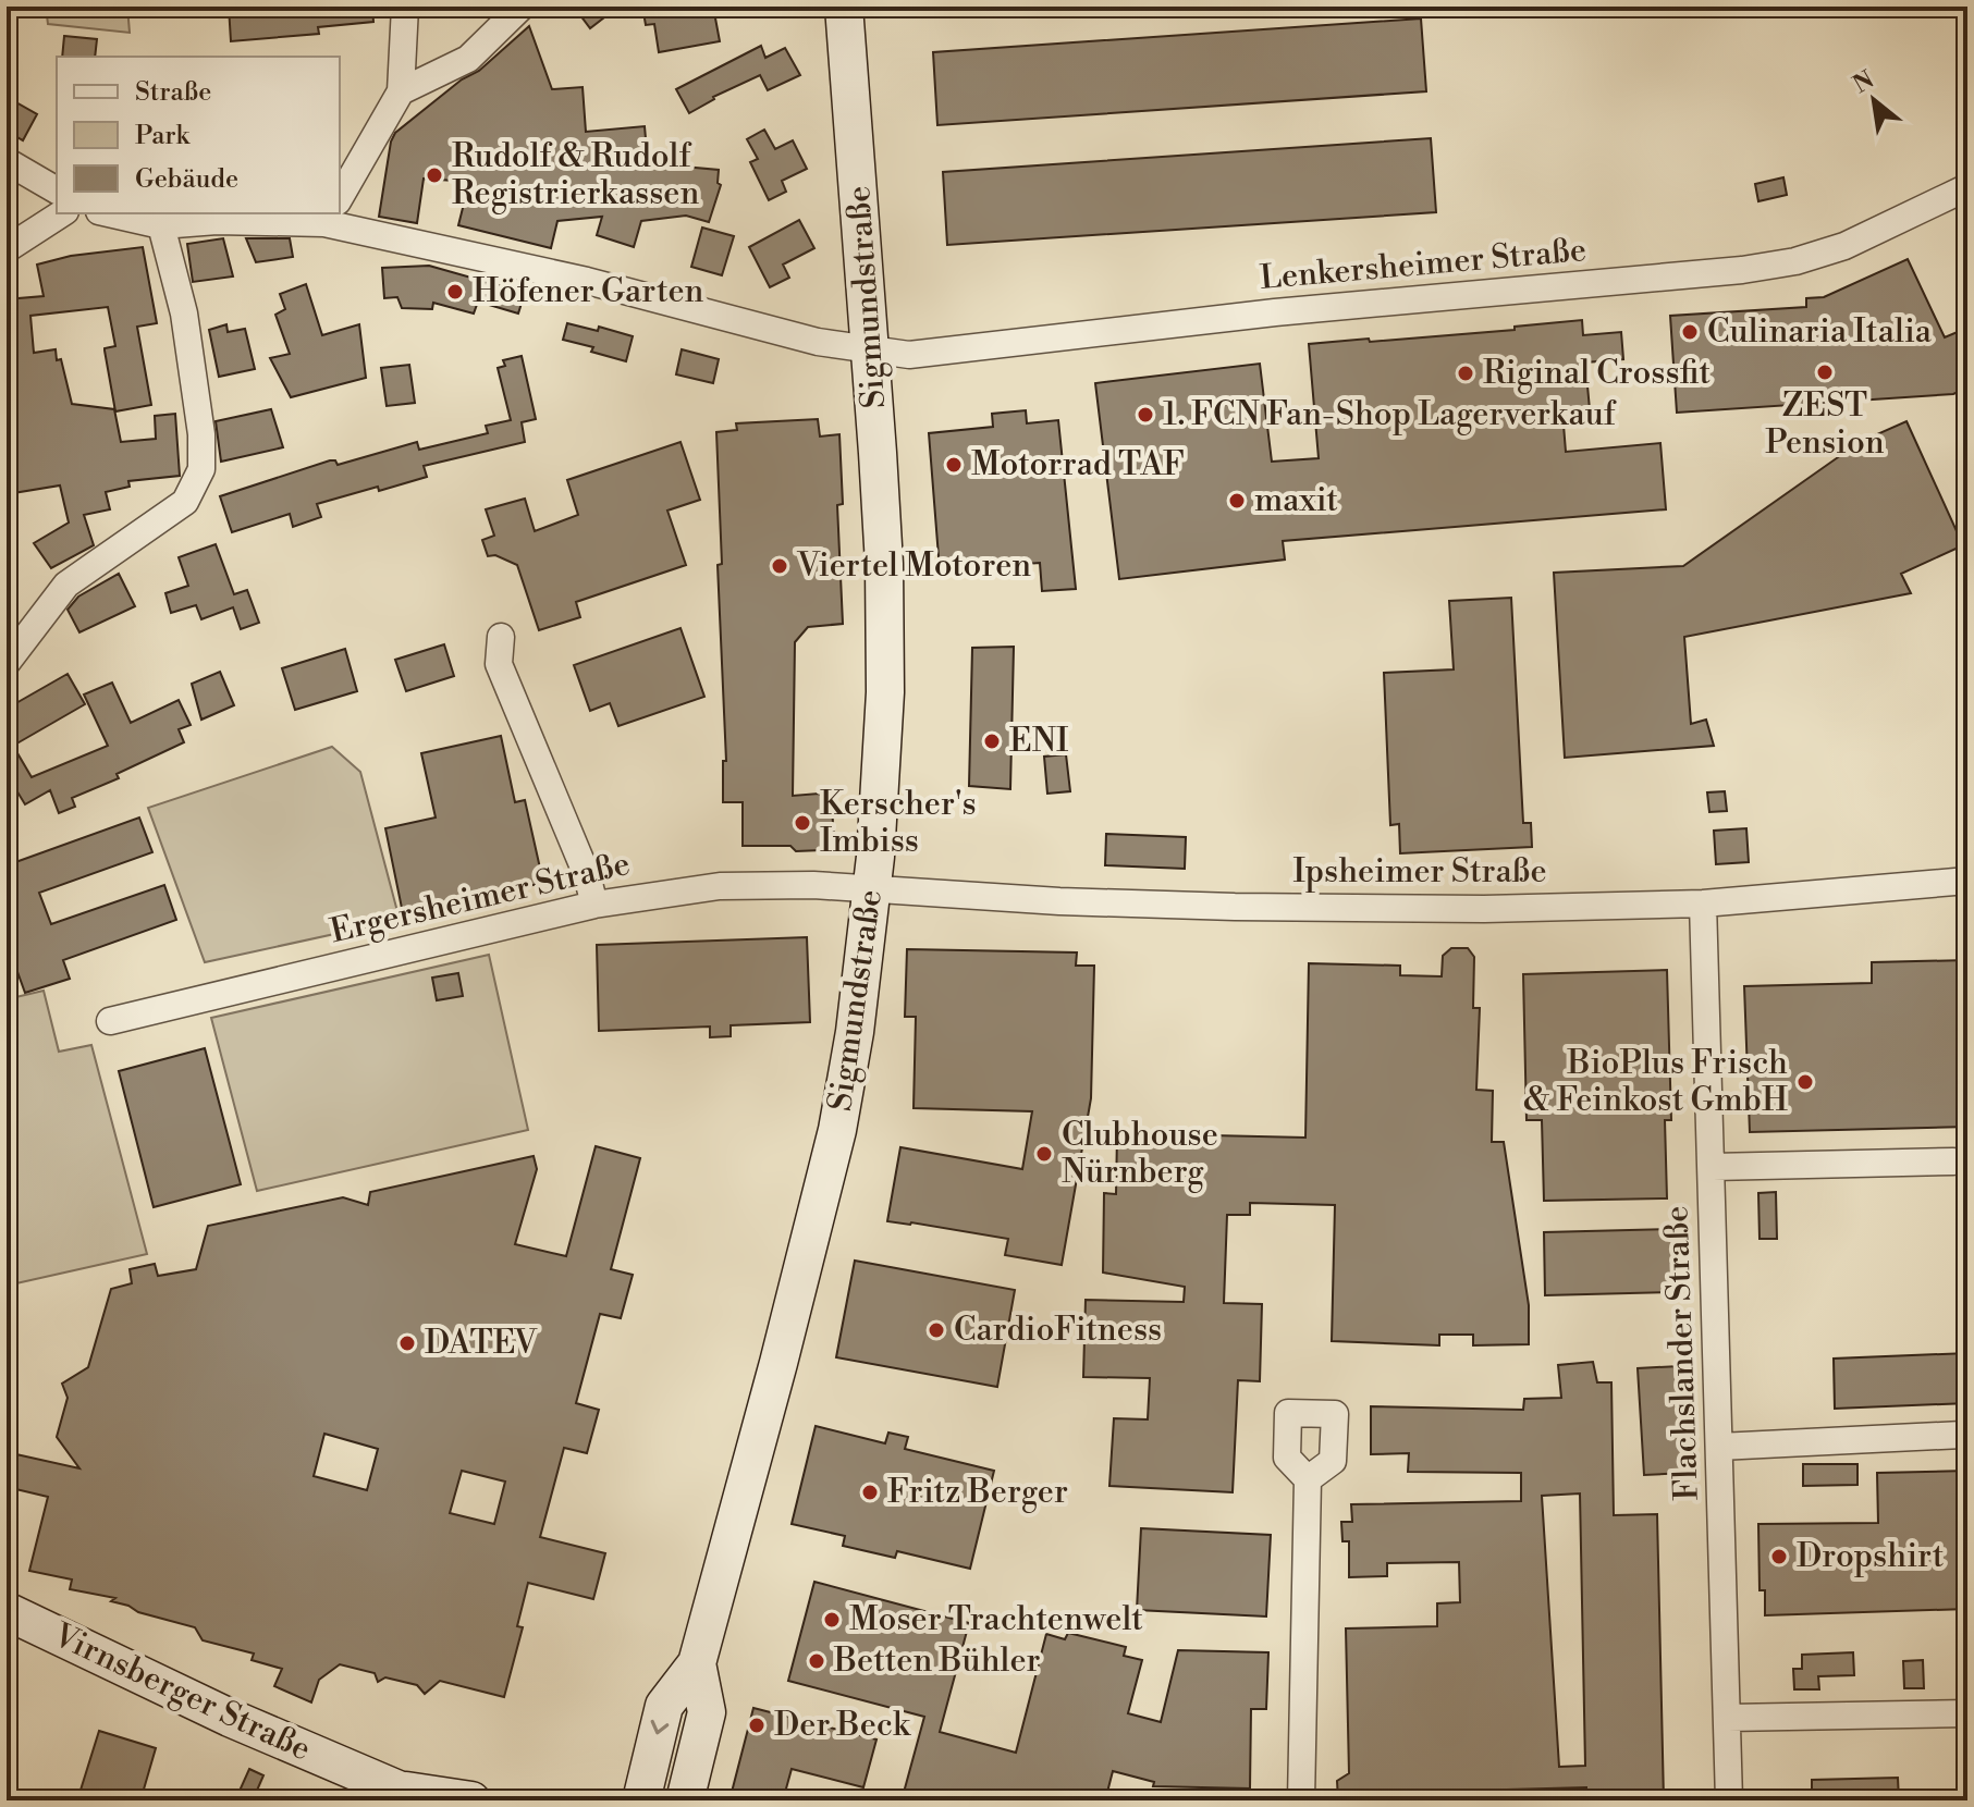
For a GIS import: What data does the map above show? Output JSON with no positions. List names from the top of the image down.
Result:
{
  "streets": {
    "main road": ["Sigmundstraße", "Virnsberger Straße"],
    "street": [
      "Lenkersheimer Straße",
      "Ipsheimer Straße",
      "Ergersheimer Straße",
      "Flachslander Straße"
    ]
  },
  "crossings": [
    ["Lenkersheimer Straße", "Sigmundstraße"],
    ["Sigmundstraße", "Ipsheimer Straße"],
    ["Sigmundstraße", "Ergersheimer Straße"],
    ["Ipsheimer Straße", "Ergersheimer Straße"],
    ["Ipsheimer Straße", "Flachslander Straße"]
  ],
  "places": [
    "Rudolf & Rudolf Registrierkassen",
    "Höfener Garten",
    "Culinaria Italia",
    "ZEST Pension",
    "Riginal Crossfit",
    "1. FCN Fan-Shop Lagerverkauf",
    "Motorrad TAF",
    "maxit",
    "Viertel Motoren",
    "ENI",
    "Kerscher's Imbiss",
    "BioPlus Frisch & Feinkost GmbH",
    "Clubhouse Nürnberg",
    "CardioFitness",
    "DATEV",
    "Fritz Berger",
    "Dropshirt",
    "Moser Trachtenwelt",
    "Betten Bühler",
    "Der Beck"
  ],
  "legend": ["Straße", "Park", "Gebäude"],
  "north": "top left"
}
